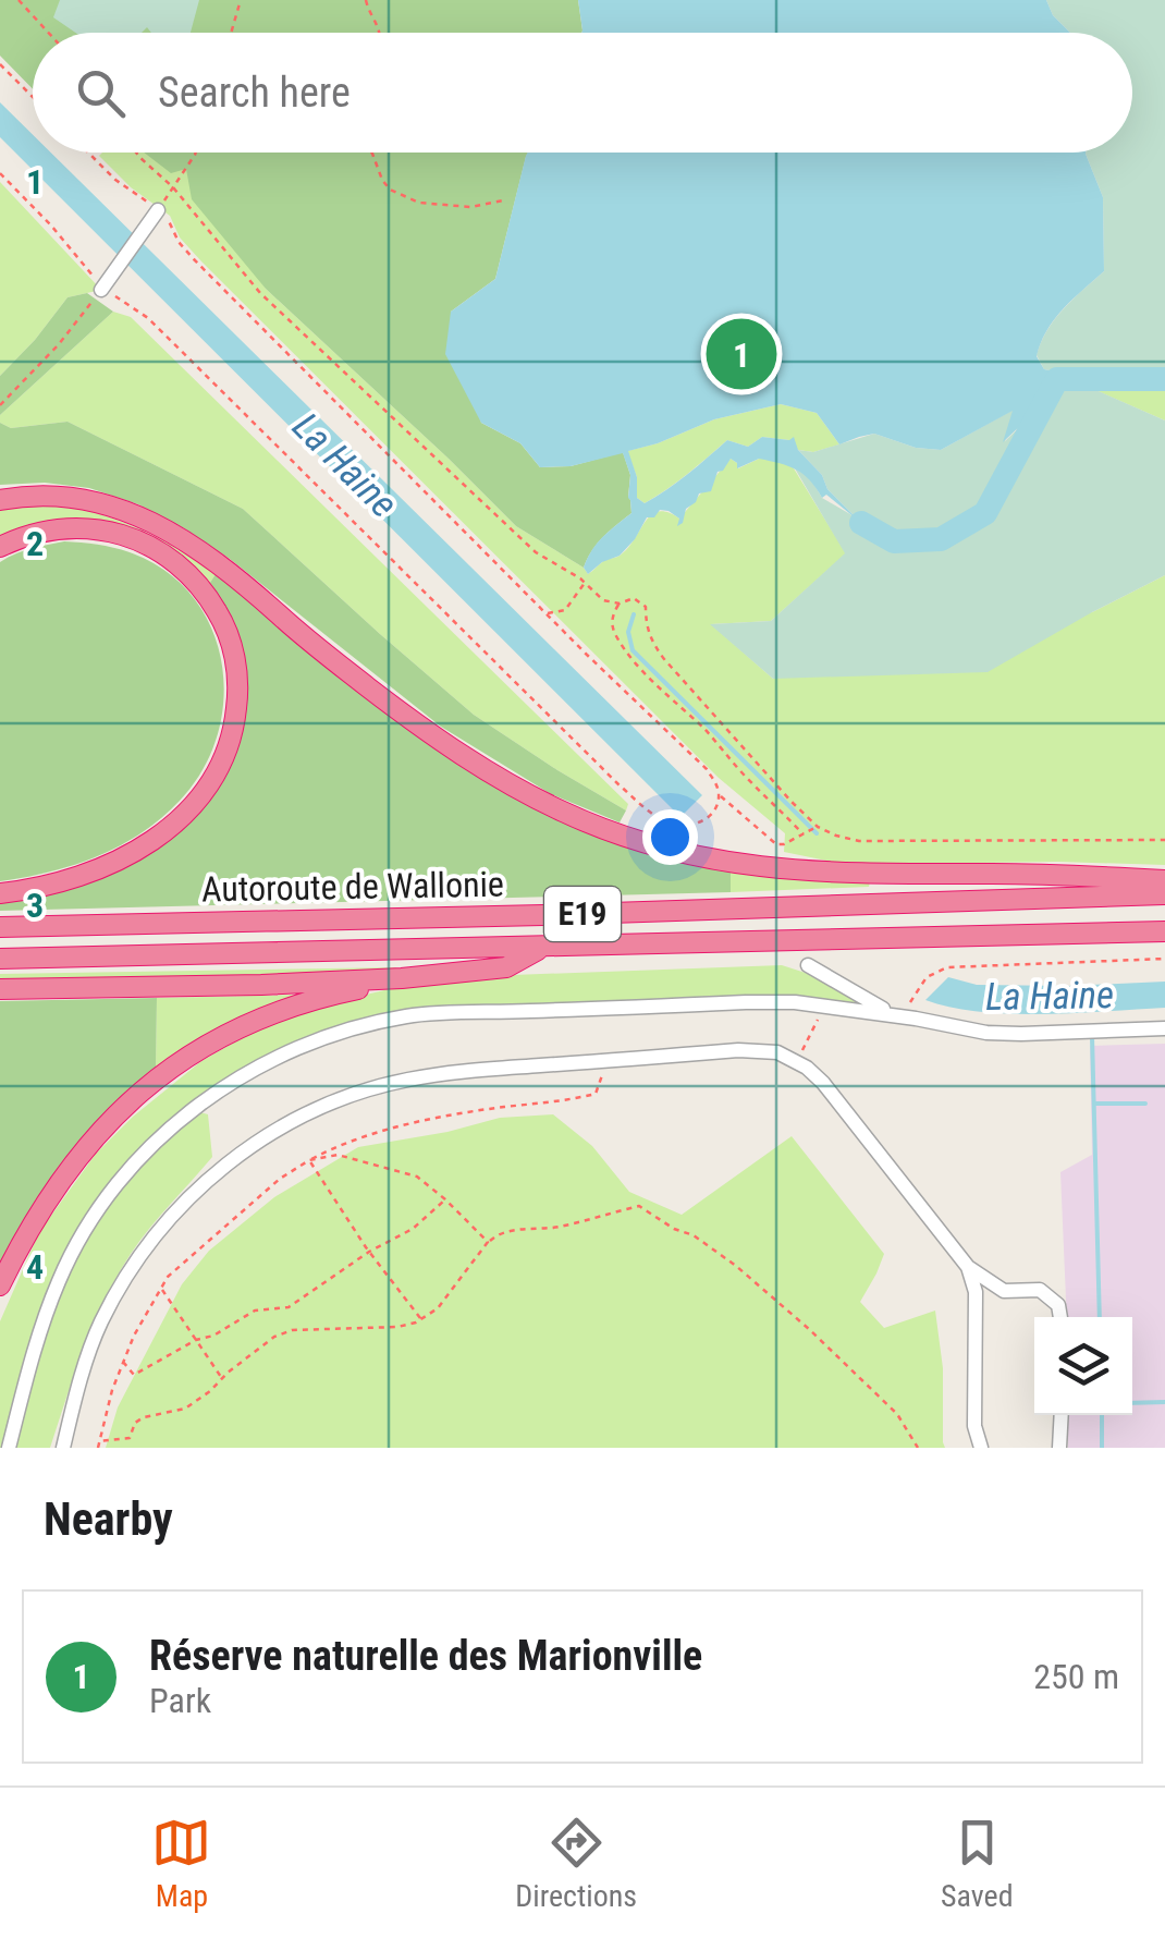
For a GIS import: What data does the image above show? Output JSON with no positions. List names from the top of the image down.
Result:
{
  "streets": {
    "highway": ["Autoroute de Wallonie", "E19"]
  },
  "water": ["La Haine"],
  "page": {
    "search": "Search here",
    "pins": "1",
    "heading": "Nearby",
    "list": [
      {
        "mark": "1",
        "name": "Réserve naturelle des Marionville",
        "note": "Park",
        "value": "250 m"
      }
    ],
    "nav": ["Map", "Directions", "Saved"]
  },
  "grid": {
    "rows": [
      "1",
      "2",
      "3",
      "4"
    ]
  }
}
